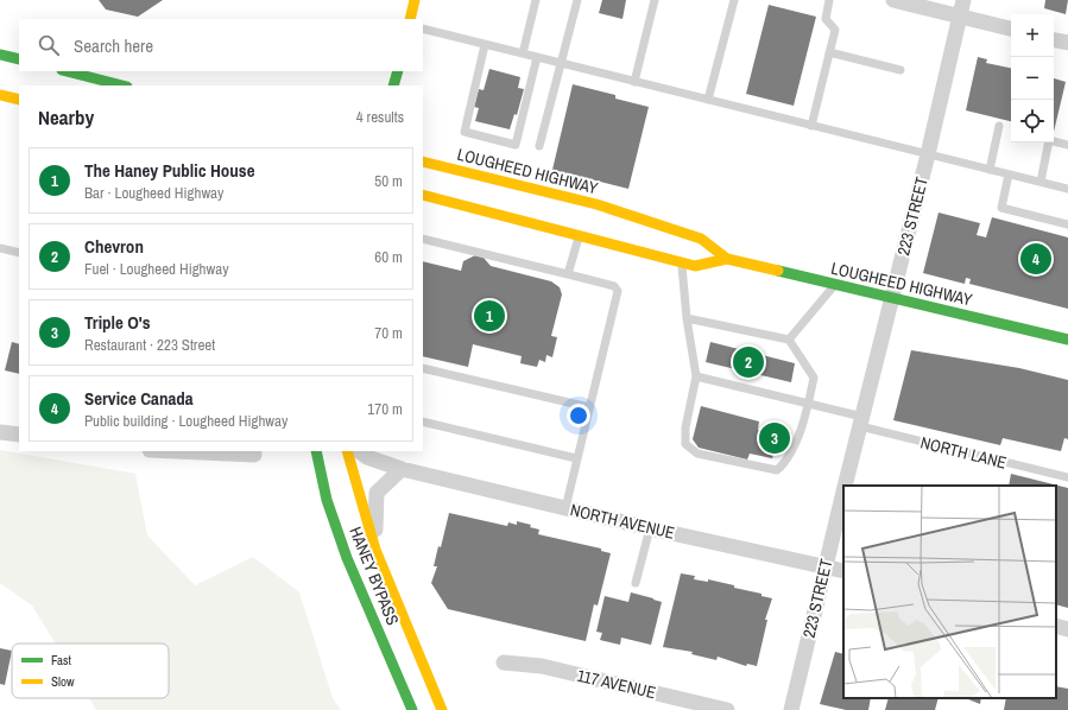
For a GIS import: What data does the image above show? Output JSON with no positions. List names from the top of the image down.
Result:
{
  "streets": {
    "main road": ["LOUGHEED HIGHWAY", "HANEY BYPASS"],
    "street": ["223 STREET", "NORTH AVENUE", "117 AVENUE"],
    "lane": ["NORTH LANE"]
  },
  "crossings": [
    ["LOUGHEED HIGHWAY", "223 STREET"],
    ["223 STREET", "NORTH LANE"],
    ["223 STREET", "NORTH AVENUE"]
  ],
  "legend": ["Fast", "Slow"],
  "page": {
    "map_buttons": ["+", "−"],
    "search": "Search here",
    "heading": ["Nearby", "4 results"],
    "list": [
      {
        "mark": "1",
        "name": "The Haney Public House",
        "note": "Bar · Lougheed Highway",
        "value": "50 m"
      },
      {
        "mark": "2",
        "name": "Chevron",
        "note": "Fuel · Lougheed Highway",
        "value": "60 m"
      },
      {
        "mark": "3",
        "name": "Triple O's",
        "note": "Restaurant · 223 Street",
        "value": "70 m"
      },
      {
        "mark": "4",
        "name": "Service Canada",
        "note": "Public building · Lougheed Highway",
        "value": "170 m"
      }
    ],
    "pins": [
      "4",
      "1",
      "2",
      "3"
    ]
  }
}
